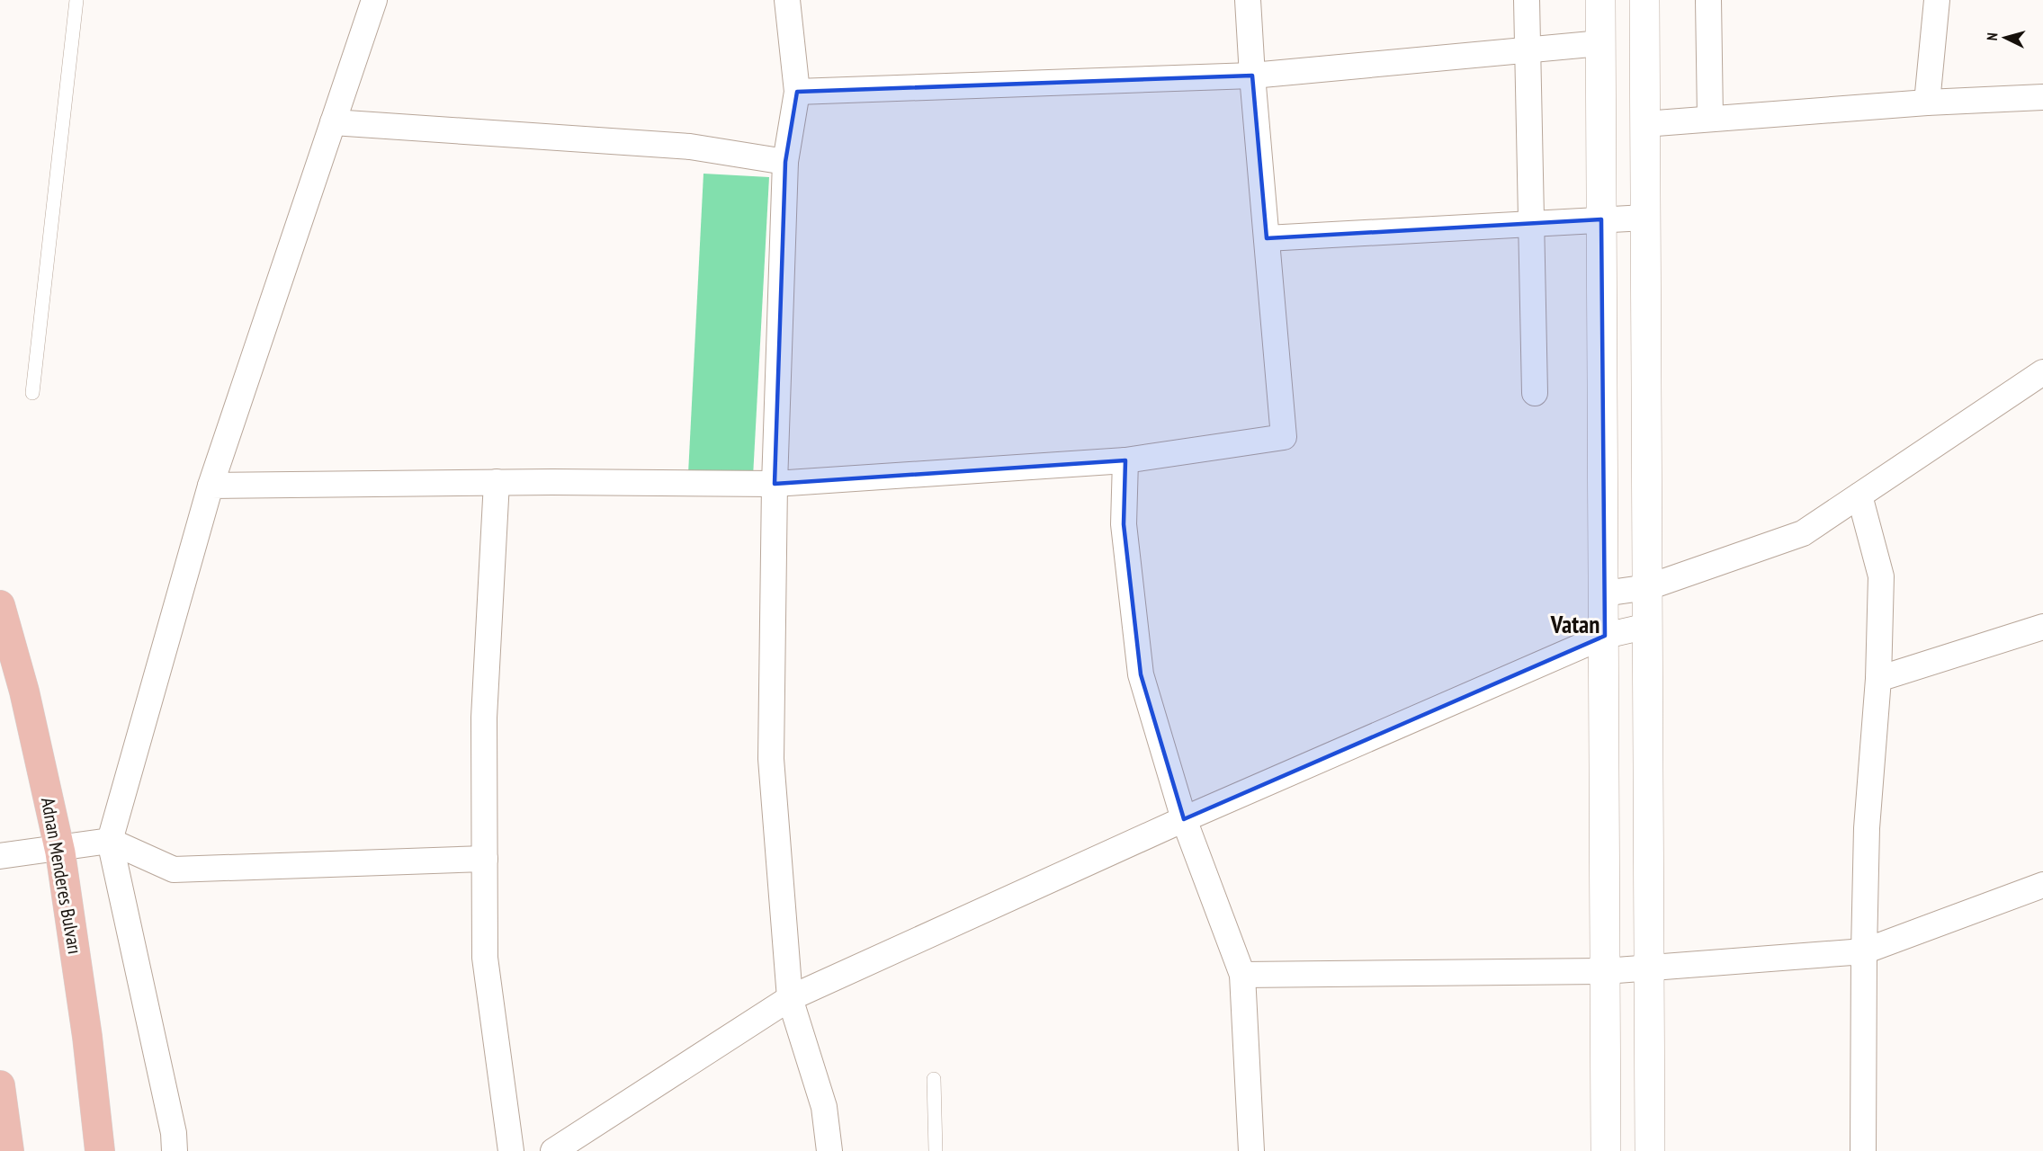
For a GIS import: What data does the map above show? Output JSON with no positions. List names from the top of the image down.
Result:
{
  "streets": {
    "main road": ["Adnan Menderes Bulvarı"]
  },
  "districts": ["Vatan"],
  "north": "left"
}
